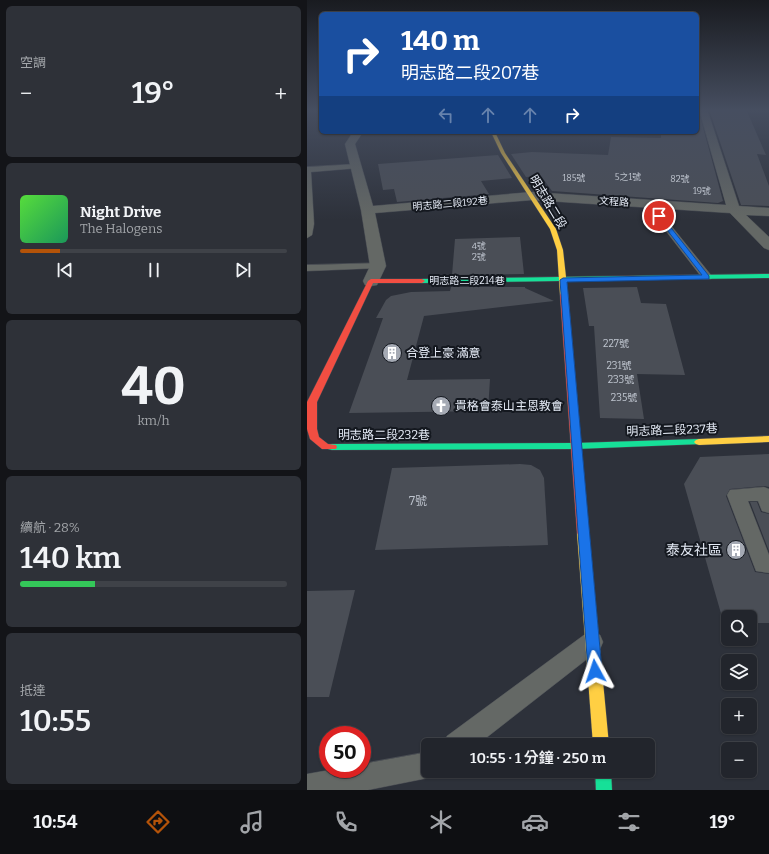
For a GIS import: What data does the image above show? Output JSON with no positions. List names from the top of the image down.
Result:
{
  "streets": {
    "main road": [
      "明志路二段",
      "明志路二段214巷",
      "明志路二段237巷",
      "明志路二段232巷"
    ],
    "street": ["文程路", "明志路二段192巷"]
  },
  "crossings": [
    ["文程路", "明志路二段"],
    ["文程路", "明志路二段192巷"],
    ["明志路二段", "明志路二段192巷"],
    ["明志路二段", "明志路二段214巷"],
    ["明志路二段", "明志路二段237巷"],
    ["明志路二段", "明志路二段232巷"],
    ["明志路二段214巷", "明志路二段232巷"],
    ["明志路二段237巷", "明志路二段232巷"]
  ],
  "places": {
    "building": ["合登上豪 滿意", "泰友社區"],
    "church": ["貴格會泰山主恩教會"]
  },
  "house_numbers": [
    "5之1號",
    "185號",
    "82號",
    "19號",
    "4號",
    "2號",
    "227號",
    "231號",
    "233號",
    "235號",
    "7號"
  ],
  "page": {
    "tile": [
      "空調",
      ["40", "km/h"],
      ["續航 · 28%", "140 km"],
      ["抵達", "10:55"]
    ],
    "turn": ["140 m", "明志路二段207巷"],
    "heat": ["−", "19°", "+"],
    "song": ["Night Drive", "The Halogens"],
    "map_buttons": ["+", "−"],
    "limit": "50",
    "trip": "10:55 · 1 分鐘 · 250 m",
    "tabs": ["10:54", "19°"]
  }
}
